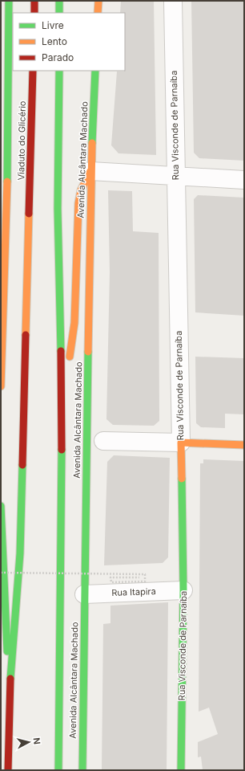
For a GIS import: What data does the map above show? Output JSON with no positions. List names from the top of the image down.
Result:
{
  "streets": {
    "main road": ["Rua Visconde de Parnaíba", "Viaduto do Glicério", "Avenida Alcântara Machado"],
    "street": ["Rua Itapira"]
  },
  "crossings": [
    ["Rua Visconde de Parnaíba", "Rua Itapira"],
    ["Avenida Alcântara Machado", "Rua Itapira"]
  ],
  "legend": ["Livre", "Lento", "Parado"],
  "north": "right"
}
